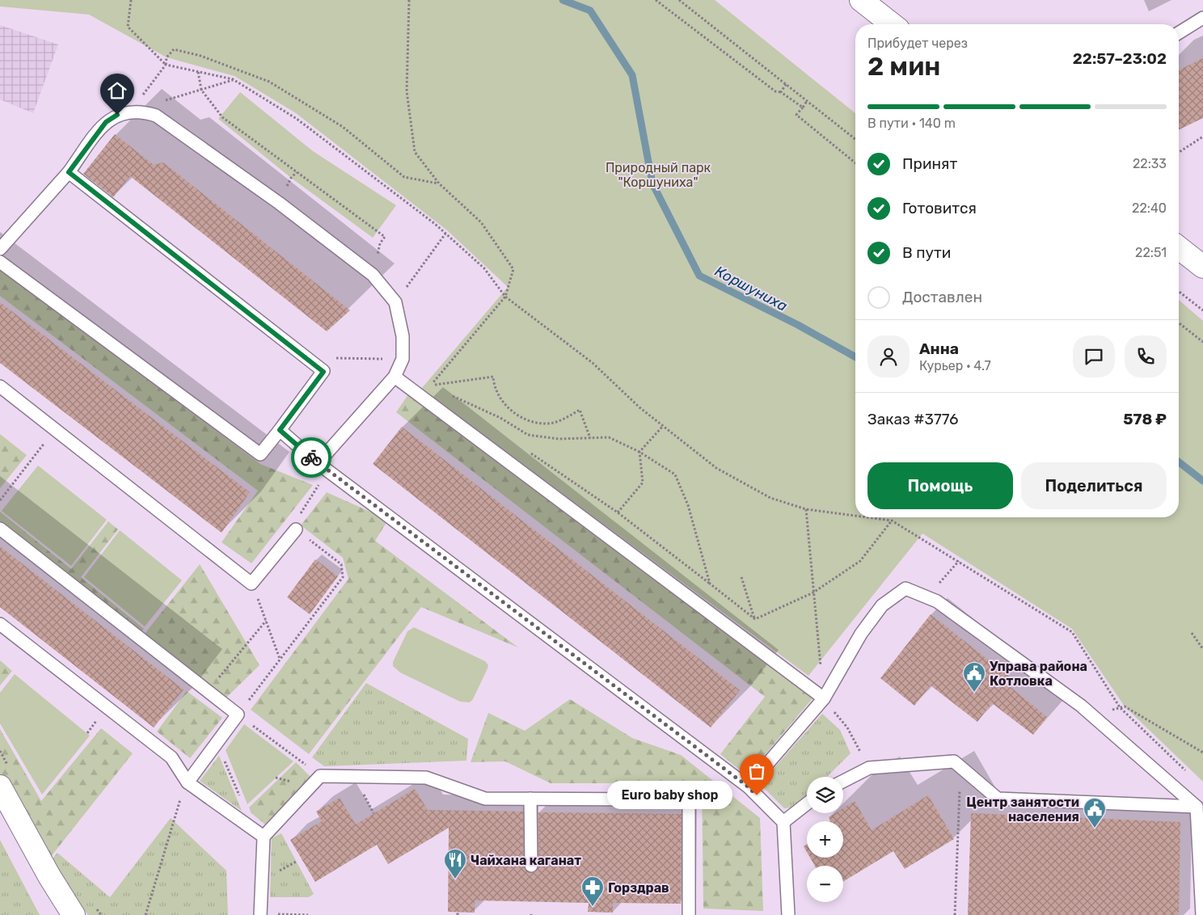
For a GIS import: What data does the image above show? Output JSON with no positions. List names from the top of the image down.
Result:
{
  "water": ["Коршуниха"],
  "parks": ["Природный парк \"Коршуниха\""],
  "places": {
    "public building": ["Управа района Котловка", "Центр занятости населения"],
    "other": ["Euro baby shop"],
    "restaurant": ["Чайхана каганат"],
    "pharmacy": ["Горздрав"]
  },
  "page": {
    "heading": ["2 мин", "Прибудет через", "22:57–23:02"],
    "panel": [
      "Анна",
      "Курьер · 4.7",
      "Заказ #3776",
      "578 ₽"
    ],
    "bar": "В пути · 140 m",
    "list": [
      ["Принят", "22:33"],
      ["Готовится", "22:40"],
      ["В пути", "22:51"],
      "Доставлен"
    ],
    "buttons": ["Помощь", "Поделиться"],
    "map_buttons": ["+", "−"],
    "bubble": "Euro baby shop"
  }
}
